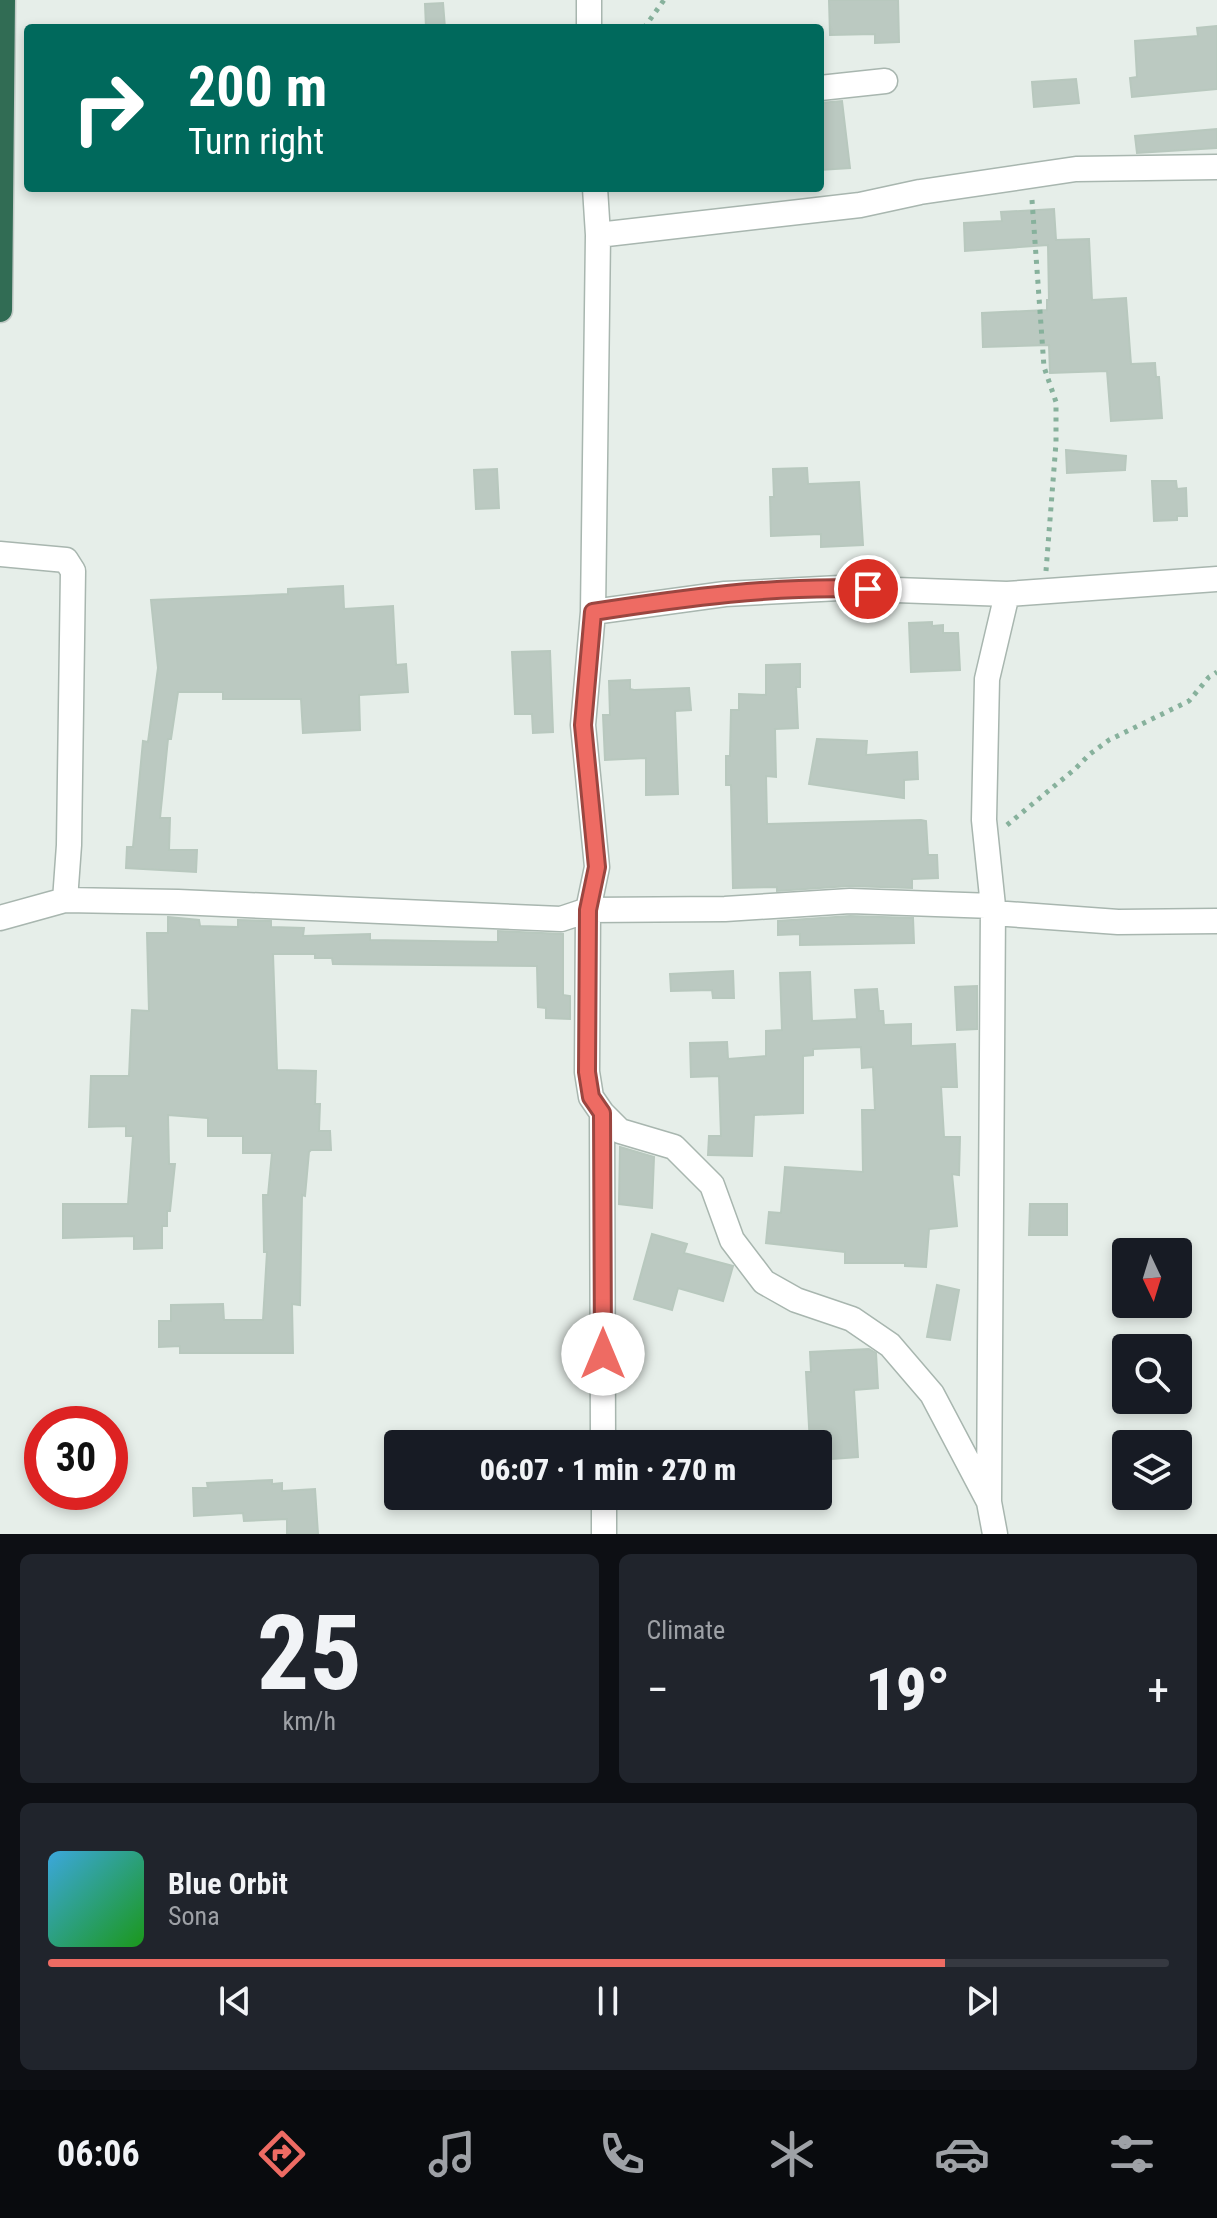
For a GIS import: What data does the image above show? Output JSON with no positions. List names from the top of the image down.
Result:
{
  "north": "bottom",
  "page": {
    "turn": ["200 m", "Turn right"],
    "limit": "30",
    "trip": "06:07 · 1 min · 270 m",
    "tile": [
      ["25", "km/h"],
      "Climate"
    ],
    "heat": ["−", "19°", "+"],
    "song": ["Blue Orbit", "Sona"],
    "tabs": "06:06"
  }
}
